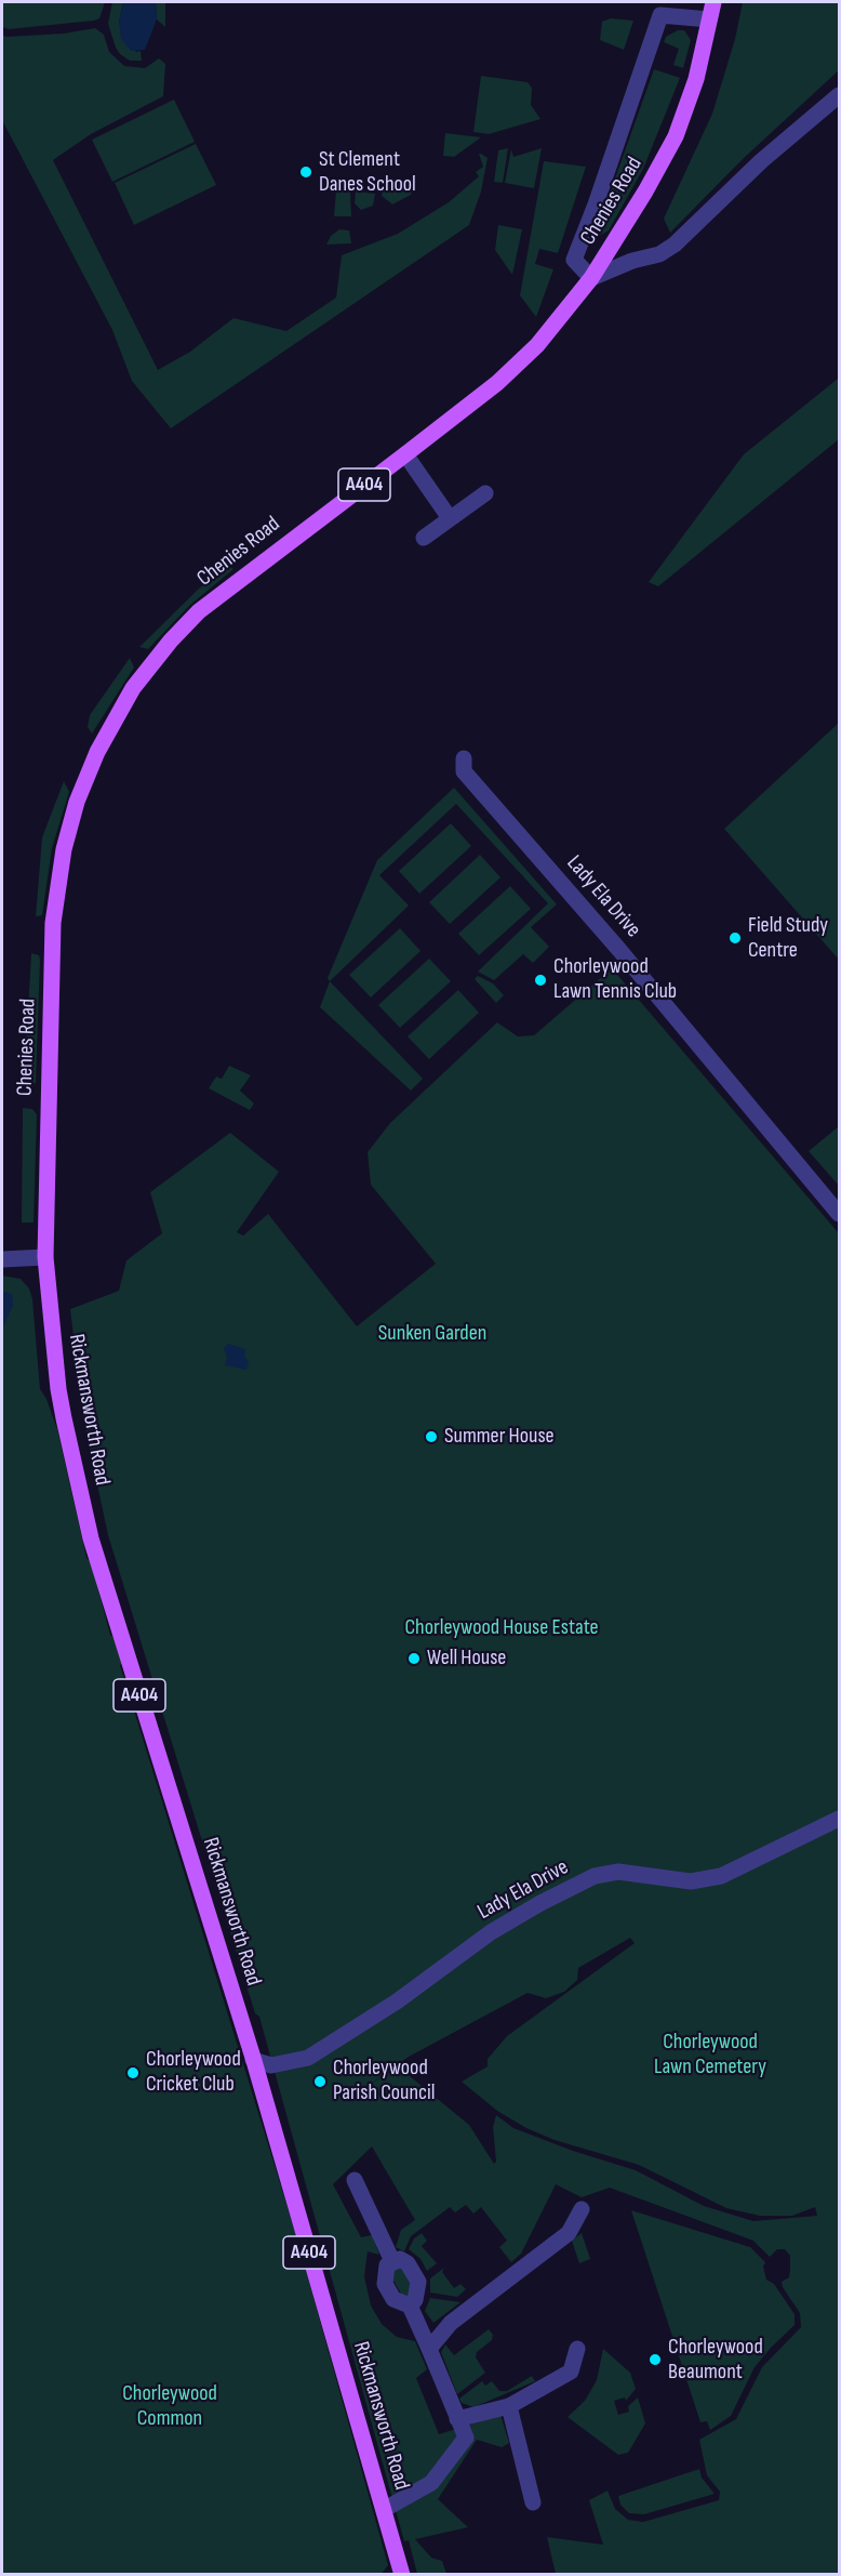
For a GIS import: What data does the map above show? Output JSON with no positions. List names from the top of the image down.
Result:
{
  "streets": {
    "main road": ["Chenies Road", "A404", "Rickmansworth Road"],
    "street": ["Lady Ela Drive"]
  },
  "crossings": [
    ["Chenies Road", "Rickmansworth Road"],
    ["Lady Ela Drive", "Rickmansworth Road"]
  ],
  "parks": [
    "Sunken Garden",
    "Chorleywood House Estate",
    "Chorleywood Lawn Cemetery",
    "Chorleywood Common"
  ],
  "places": [
    "St Clement Danes School",
    "Field Study Centre",
    "Chorleywood Lawn Tennis Club",
    "Summer House",
    "Well House",
    "Chorleywood Cricket Club",
    "Chorleywood Parish Council",
    "Chorleywood Beaumont"
  ]
}
